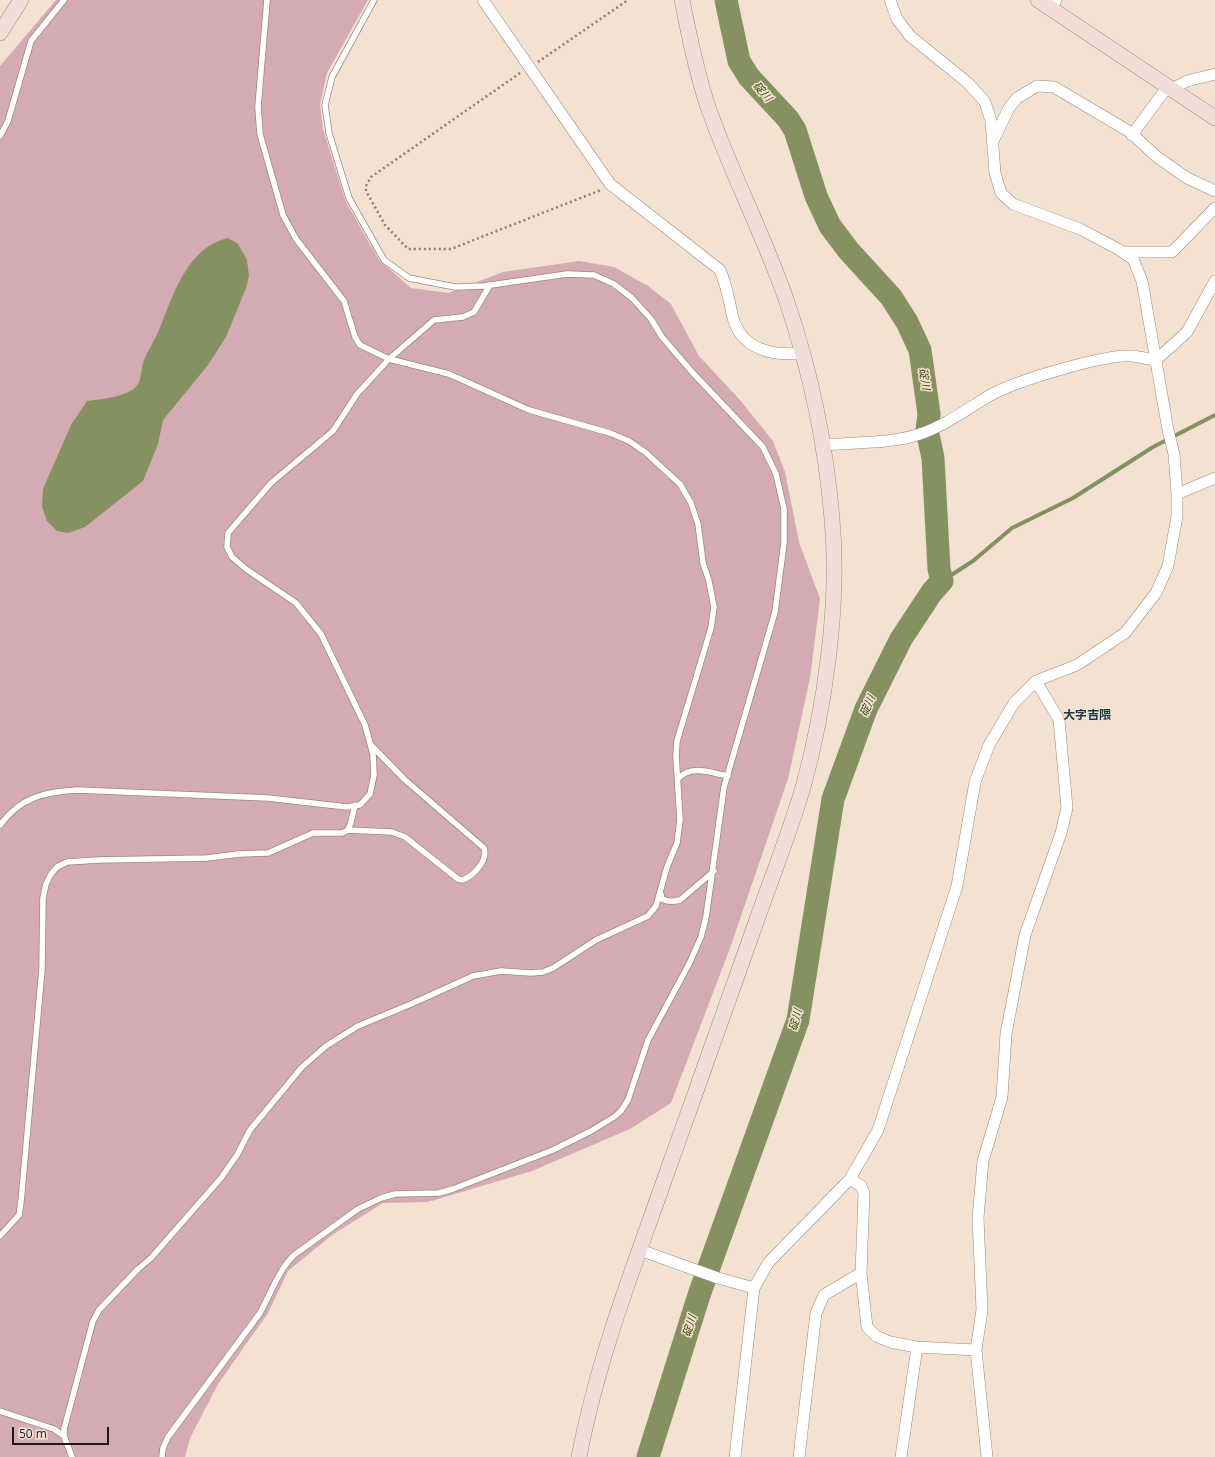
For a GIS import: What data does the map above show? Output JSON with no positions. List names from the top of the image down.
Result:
{
  "districts": ["大字吉隈"],
  "water": ["碇川"],
  "scale_bar": "50 m"
}
